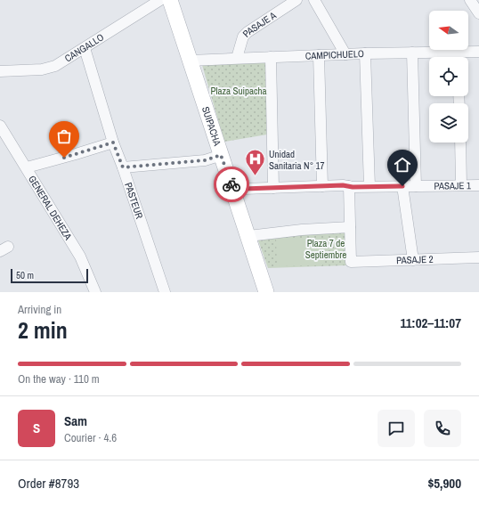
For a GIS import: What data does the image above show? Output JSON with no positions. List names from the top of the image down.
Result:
{
  "streets": {
    "street": [
      "PASAJE A",
      "CANGALLO",
      "CAMPICHUELO",
      "SUIPACHA",
      "PASAJE 1",
      "PASTEUR",
      "GENERAL DEHEZA",
      "PASAJE 2"
    ]
  },
  "crossings": [
    ["PASAJE A", "CAMPICHUELO"],
    ["CANGALLO", "PASTEUR"],
    ["CAMPICHUELO", "SUIPACHA"],
    ["SUIPACHA", "PASAJE 1"]
  ],
  "parks": ["Plaza Suipacha", "Plaza 7 de Septiembre"],
  "places": {
    "hospital": ["Unidad Sanitaria N° 17"]
  },
  "scale_bar": "50 m",
  "north": "left",
  "page": {
    "scale": "50 m",
    "heading": ["2 min", "Arriving in", "11:02–11:07"],
    "panel": [
      "Sam",
      "Courier · 4.6",
      "Order #8793",
      "$5,900"
    ],
    "bar": "On the way · 110 m",
    "round": "S"
  }
}
